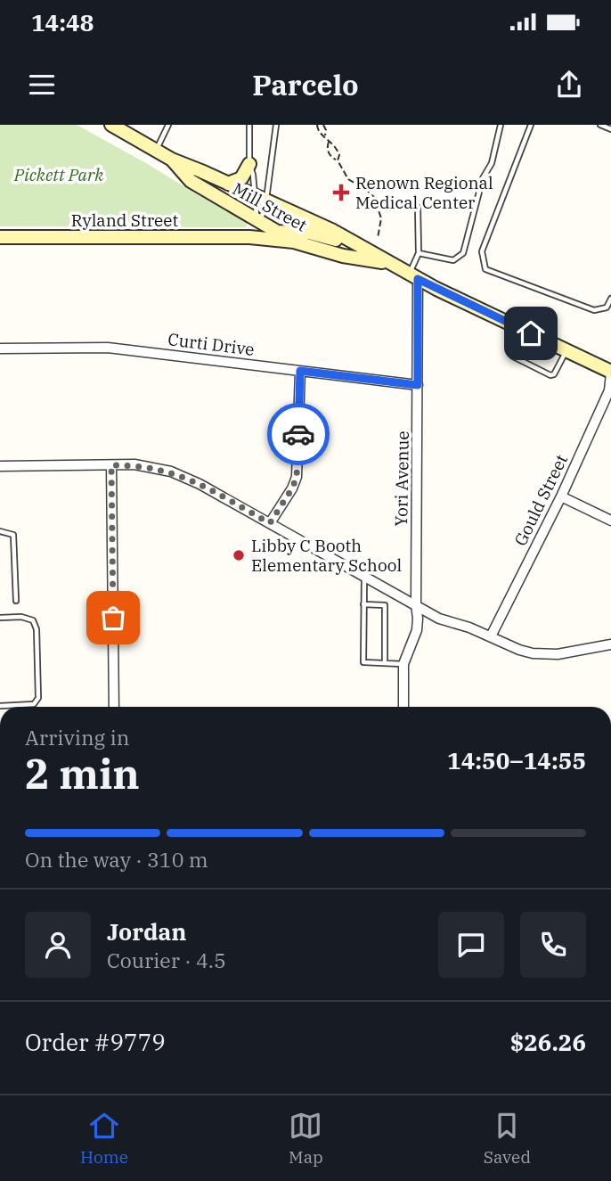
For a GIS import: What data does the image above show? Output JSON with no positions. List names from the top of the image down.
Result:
{
  "streets": {
    "main road": ["Mill Street", "Ryland Street"],
    "street": ["Curti Drive", "Yori Avenue", "Gould Street"]
  },
  "crossings": [
    ["Mill Street", "Yori Avenue"],
    ["Mill Street", "Gould Street"],
    ["Curti Drive", "Yori Avenue"]
  ],
  "parks": ["Pickett Park"],
  "places": {
    "health": ["Renown Regional Medical Center"],
    "other": ["Libby C Booth Elementary School"]
  },
  "page": {
    "status": "14:48",
    "header": "Parcelo",
    "heading": ["2 min", "Arriving in", "14:50–14:55"],
    "panel": [
      "Jordan",
      "Courier · 4.5",
      "Order #9779",
      "$26.26"
    ],
    "bar": "On the way · 310 m",
    "tabs": ["Home", "Map", "Saved"]
  }
}
